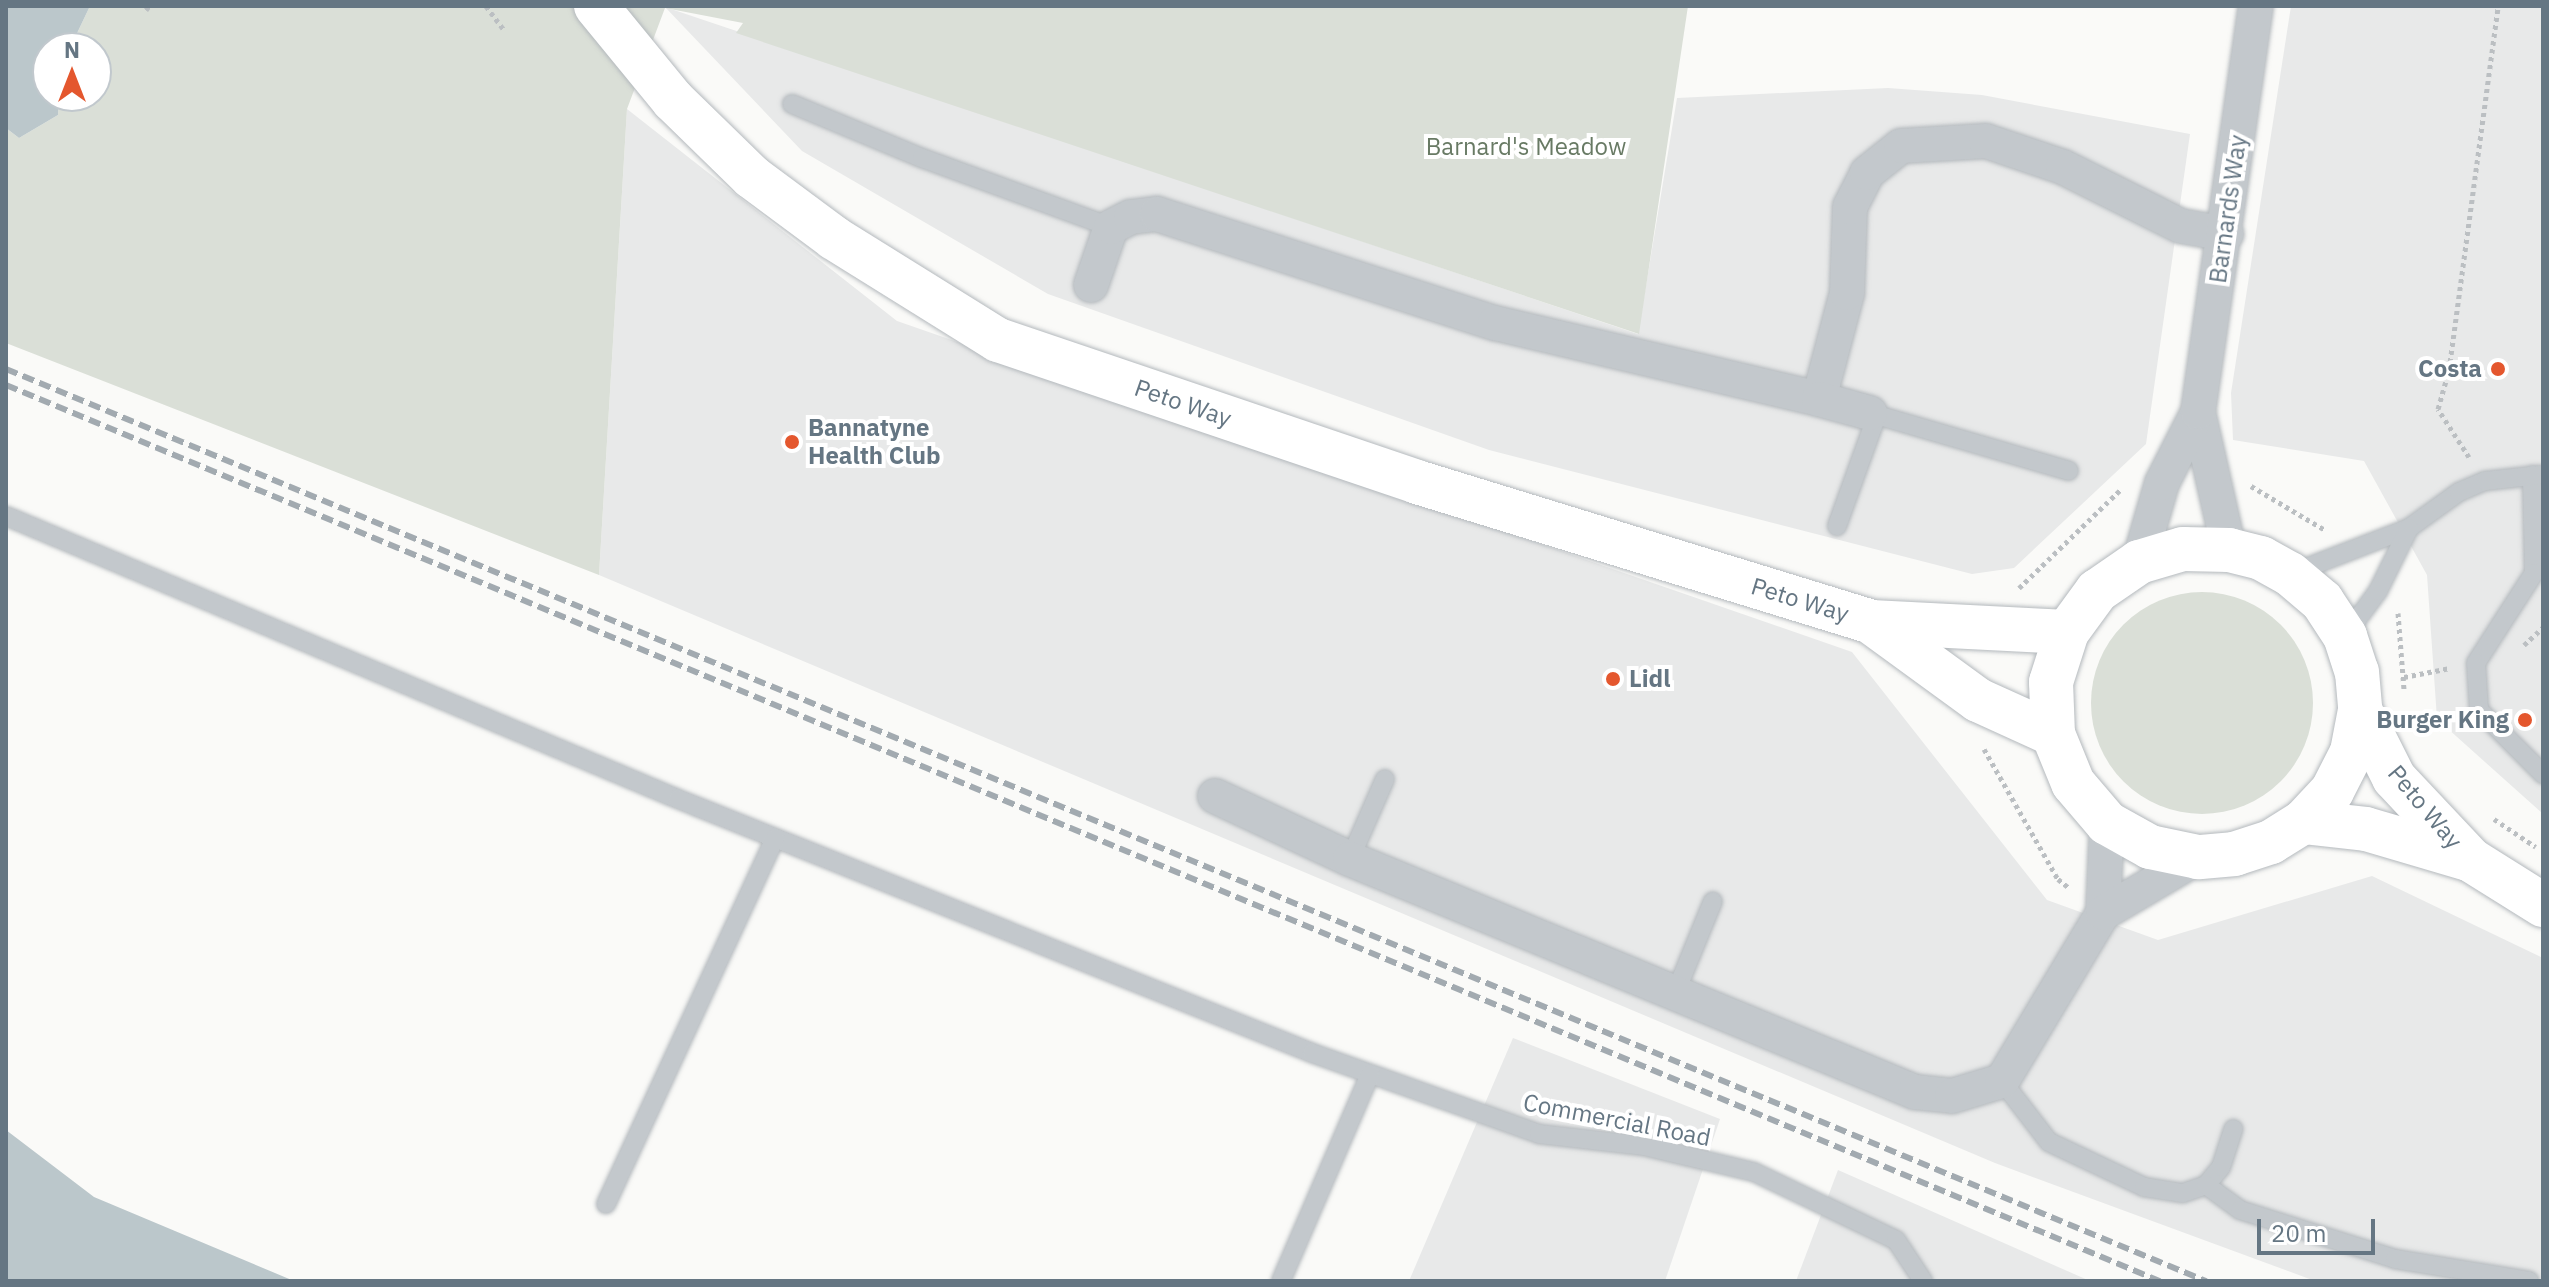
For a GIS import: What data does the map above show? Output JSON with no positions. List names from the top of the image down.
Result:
{
  "streets": {
    "highway": ["Peto Way"],
    "street": ["Barnards Way"],
    "lane": ["Commercial Road"]
  },
  "parks": ["Barnard's Meadow"],
  "places": [
    "Costa",
    "Bannatyne Health Club",
    "Lidl",
    "Burger King"
  ],
  "scale_bar": "20 m",
  "north": "top"
}
